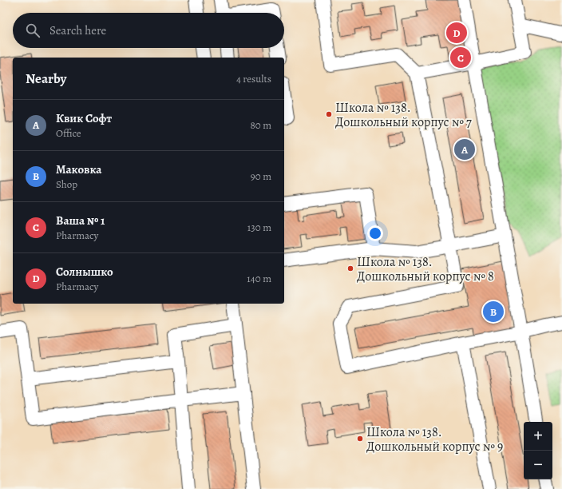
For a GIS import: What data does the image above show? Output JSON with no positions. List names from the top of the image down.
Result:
{
  "places": ["Школа № 138. Дошкольный корпус № 7", "Школа № 138. Дошкольный корпус № 8", "Школа № 138. Дошкольный корпус № 9"],
  "page": {
    "search": "Search here",
    "pins": [
      "D",
      "C",
      "A",
      "B"
    ],
    "heading": ["Nearby", "4 results"],
    "list": [
      {
        "mark": "A",
        "name": "Квик Софт",
        "note": "Office",
        "value": "80 m"
      },
      {
        "mark": "B",
        "name": "Маковка",
        "note": "Shop",
        "value": "90 m"
      },
      {
        "mark": "C",
        "name": "Ваша № 1",
        "note": "Pharmacy",
        "value": "130 m"
      },
      {
        "mark": "D",
        "name": "Солнышко",
        "note": "Pharmacy",
        "value": "140 m"
      }
    ],
    "map_buttons": ["+", "−"]
  }
}
